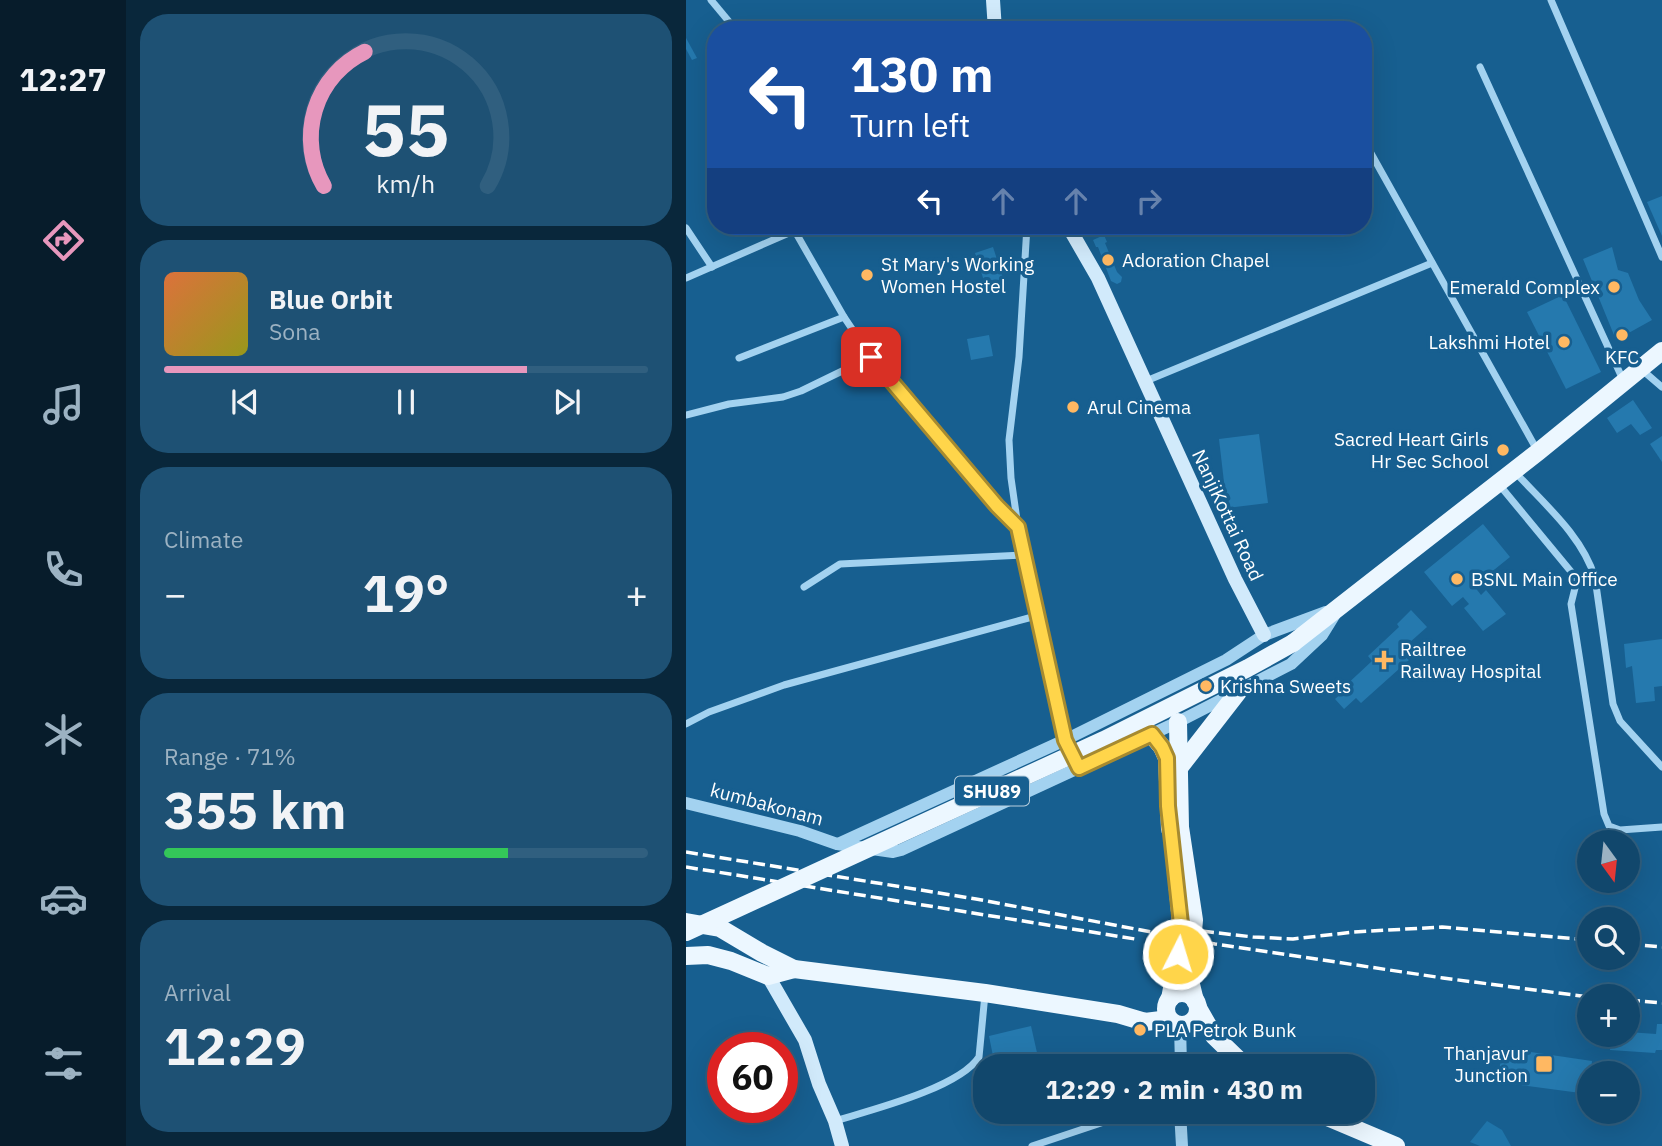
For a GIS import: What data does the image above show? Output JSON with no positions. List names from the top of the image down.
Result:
{
  "streets": {
    "main road": ["NanjiKottai Road", "SHU89"],
    "street": ["kumbakonam"]
  },
  "crossings": [
    ["SHU89", "kumbakonam"]
  ],
  "places": {
    "other": [
      "Adoration Chapel",
      "St Mary's Working Women Hostel",
      "Emerald Complex",
      "KFC",
      "Lakshmi Hotel",
      "Arul Cinema",
      "Sacred Heart Girls Hr Sec School",
      "BSNL Main Office",
      "Krishna Sweets",
      "PLA Petrok Bunk"
    ],
    "health": ["Railtree Railway Hospital"],
    "transit": ["Thanjavur Junction"]
  },
  "north": "bottom",
  "page": {
    "tabs": "12:27",
    "turn": ["130 m", "Turn left"],
    "song": ["Blue Orbit", "Sona"],
    "tile": [
      "Climate",
      ["Range · 71%", "355 km"],
      ["Arrival", "12:29"]
    ],
    "heat": ["−", "19°", "+"],
    "map_buttons": ["+", "−"],
    "limit": "60",
    "trip": "12:29 · 2 min · 430 m",
    "gauge": ["55", "km/h"]
  }
}
